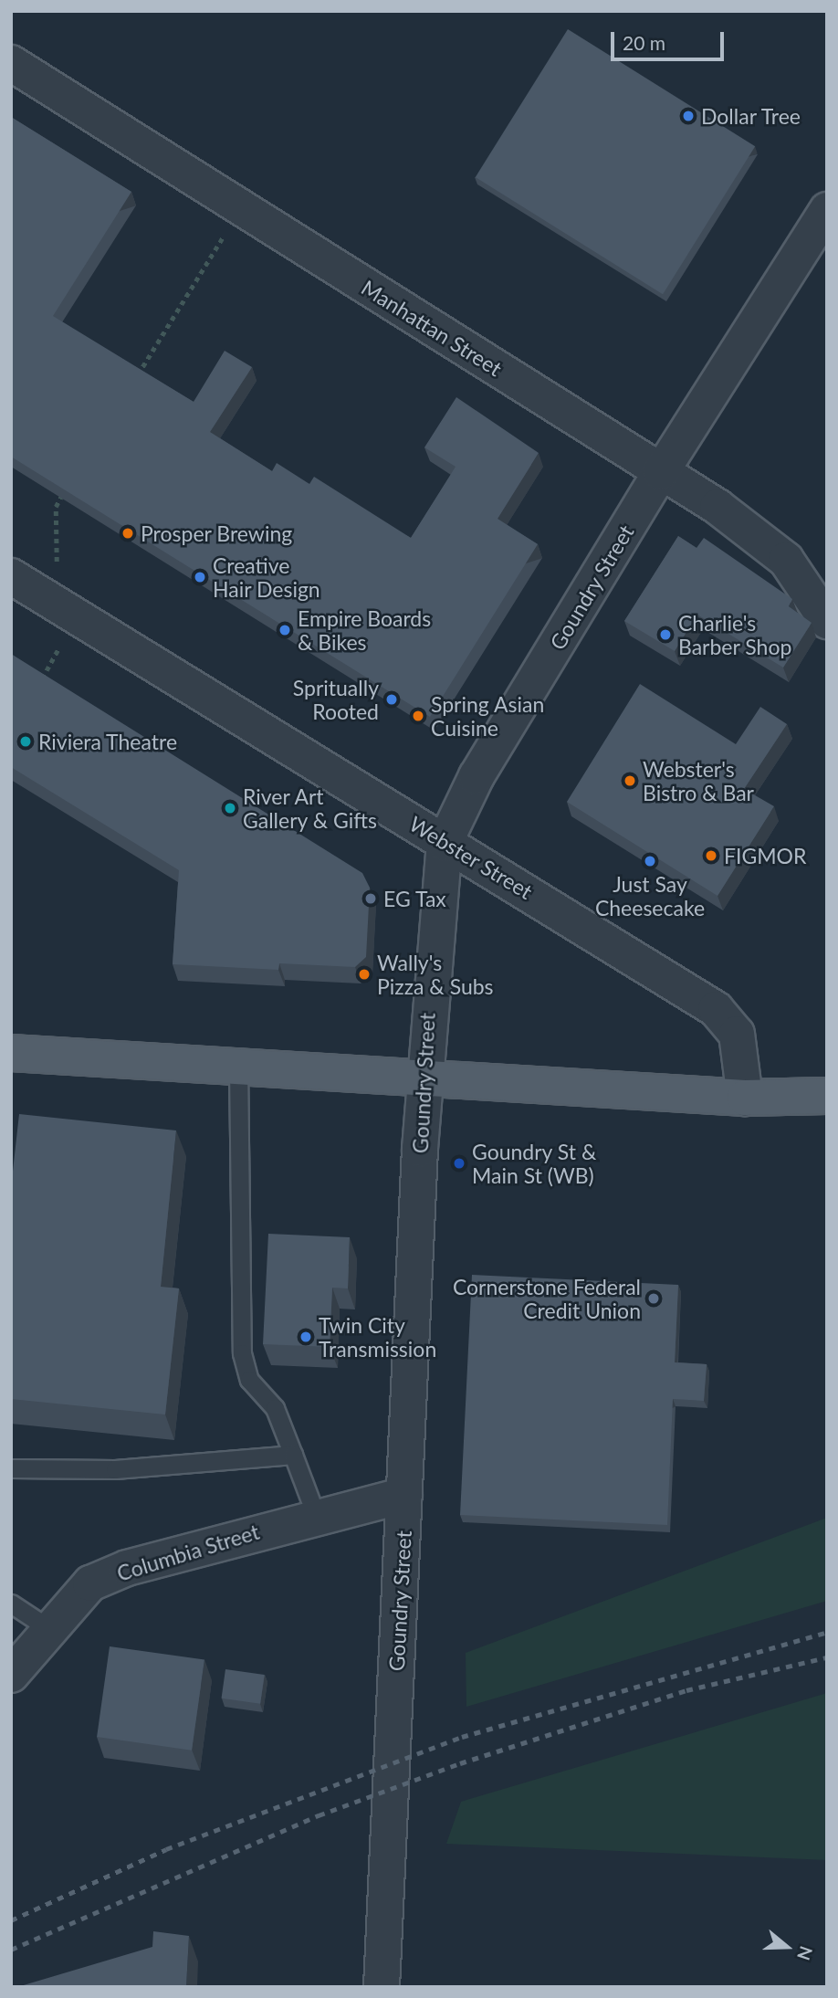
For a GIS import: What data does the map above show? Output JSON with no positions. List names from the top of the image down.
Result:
{
  "streets": {
    "street": [
      "Manhattan Street",
      "Goundry Street",
      "Webster Street",
      "Columbia Street"
    ]
  },
  "crossings": [
    ["Manhattan Street", "Goundry Street"],
    ["Goundry Street", "Webster Street"],
    ["Goundry Street", "Columbia Street"]
  ],
  "places": [
    "Dollar Tree",
    "Prosper Brewing",
    "Creative Hair Design",
    "Empire Boards & Bikes",
    "Charlie's Barber Shop",
    "Spritually Rooted",
    "Spring Asian Cuisine",
    "Riviera Theatre",
    "Webster's Bistro & Bar",
    "River Art Gallery & Gifts",
    "FIGMOR",
    "Just Say Cheesecake",
    "EG Tax",
    "Wally's Pizza & Subs",
    "Goundry St & Main St (WB)",
    "Cornerstone Federal Credit Union",
    "Twin City Transmission"
  ],
  "scale_bar": "20 m",
  "north": "right"
}
